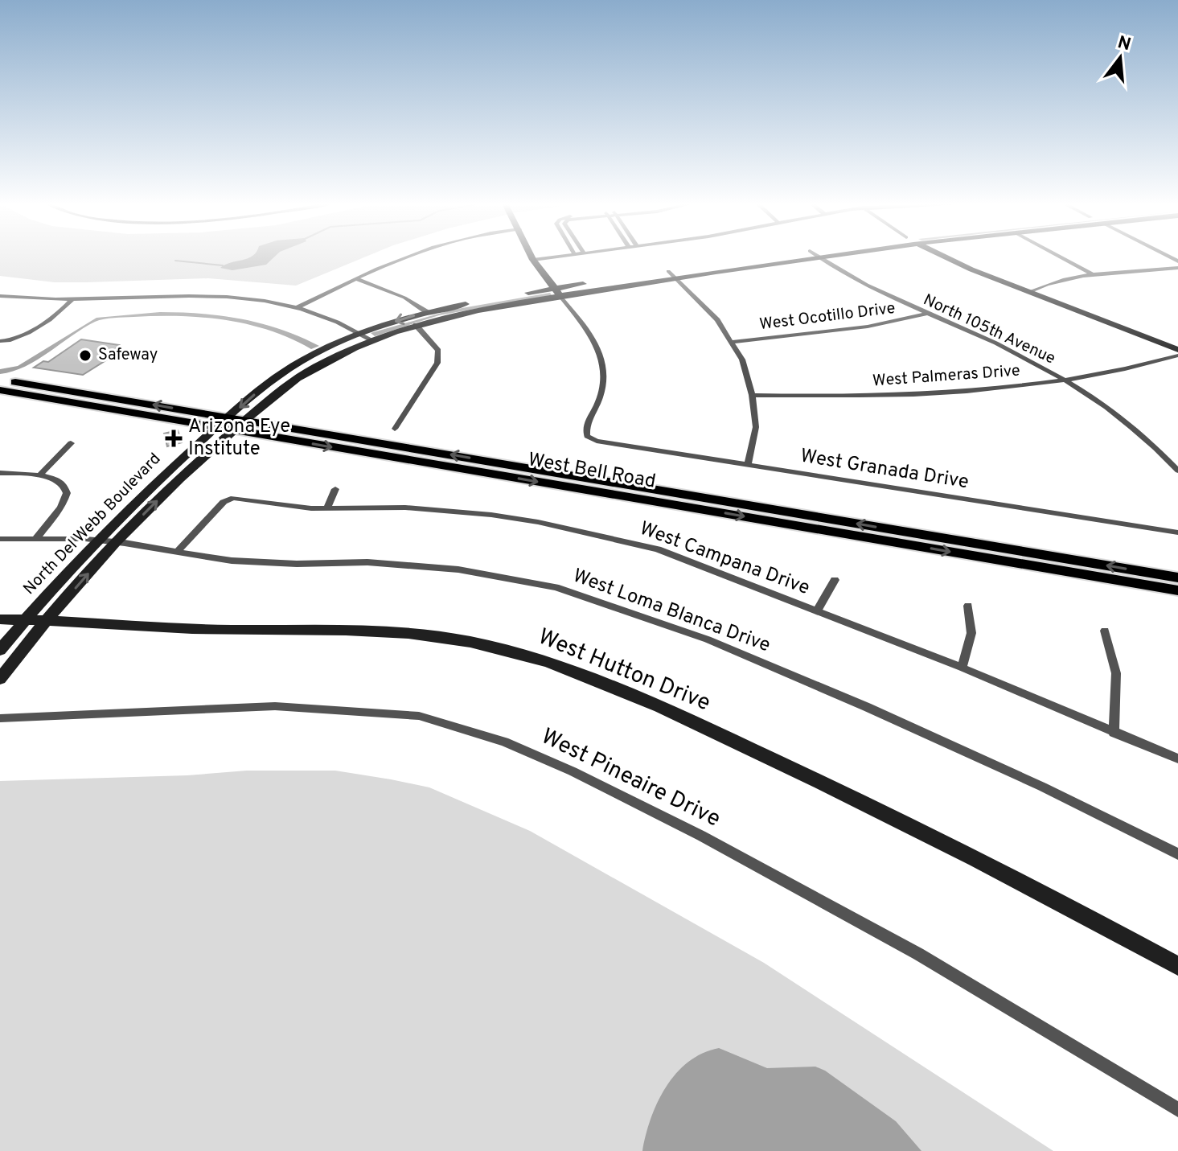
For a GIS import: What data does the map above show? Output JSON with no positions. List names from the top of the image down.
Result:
{
  "streets": {
    "main road": ["West Bell Road"],
    "street": [
      "West Ocotillo Drive",
      "North 105th Avenue",
      "West Palmeras Drive",
      "West Granada Drive",
      "North Del Webb Boulevard",
      "West Campana Drive",
      "West Loma Blanca Drive",
      "West Hutton Drive",
      "West Pineaire Drive"
    ]
  },
  "crossings": [
    ["West Ocotillo Drive", "North 105th Avenue"],
    ["North 105th Avenue", "West Palmeras Drive"],
    ["West Bell Road", "North Del Webb Boulevard"],
    ["North Del Webb Boulevard", "West Loma Blanca Drive"],
    ["North Del Webb Boulevard", "West Hutton Drive"],
    ["West Campana Drive", "West Loma Blanca Drive"]
  ],
  "places": {
    "other": ["Safeway"],
    "health": ["Arizona Eye Institute"]
  },
  "north": "top"
}
